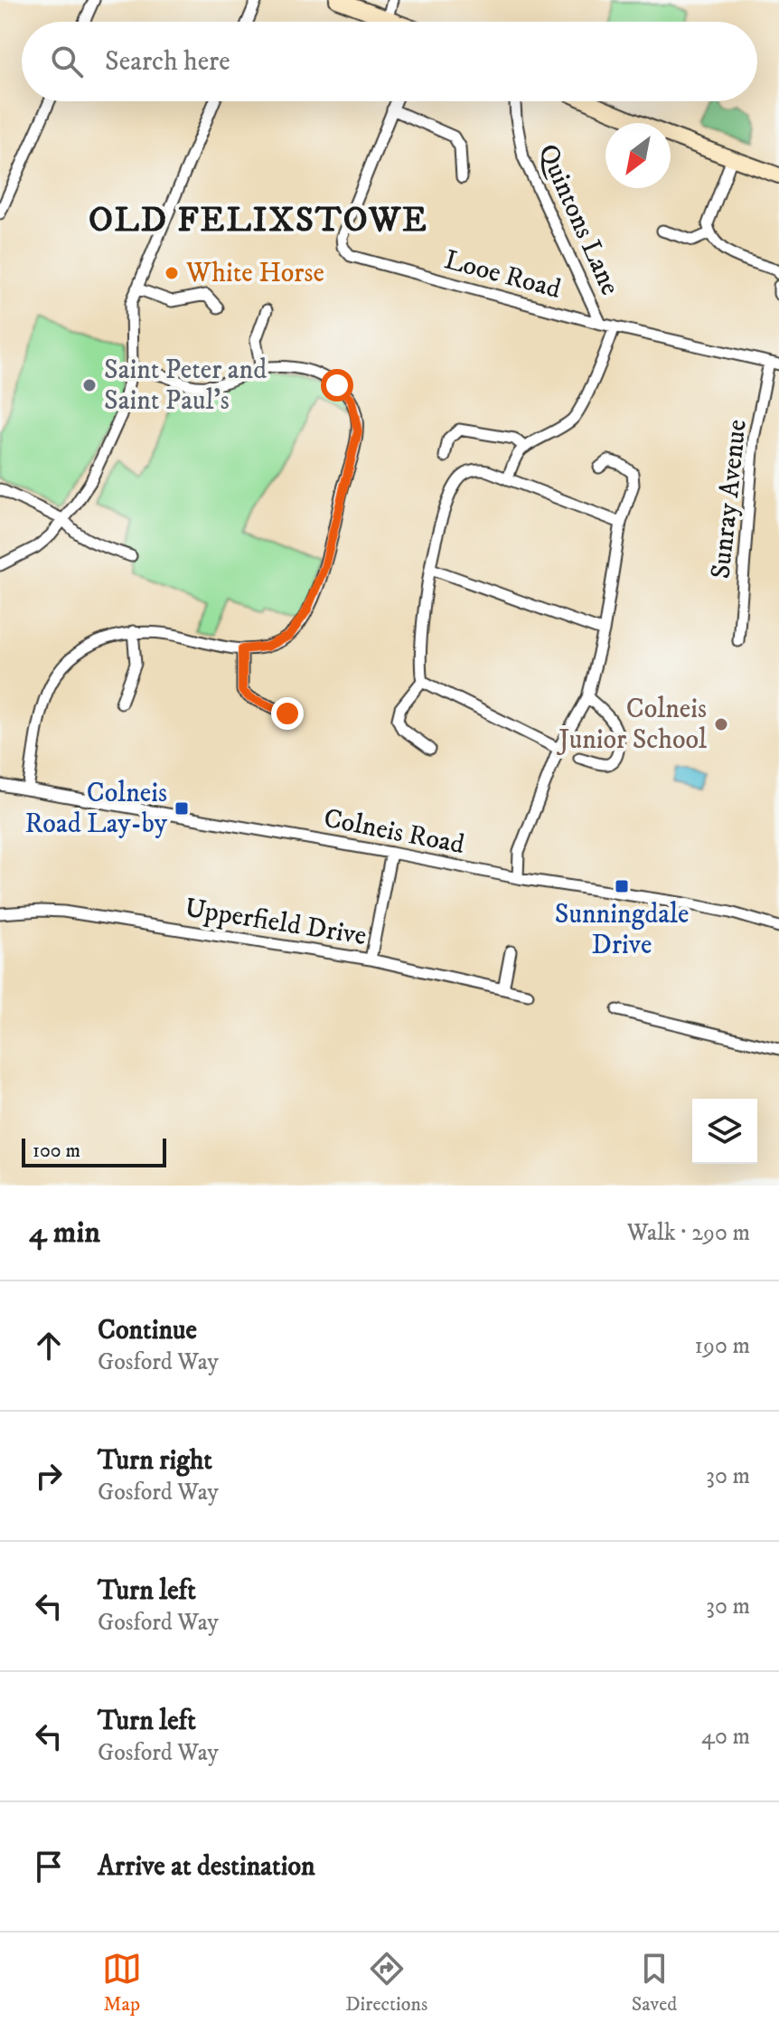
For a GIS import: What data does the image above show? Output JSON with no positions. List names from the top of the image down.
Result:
{
  "streets": {
    "street": [
      "Quintons Lane",
      "Looe Road",
      "Sunray Avenue",
      "Colneis Road",
      "Upperfield Drive"
    ]
  },
  "crossings": [
    ["Quintons Lane", "Looe Road"],
    ["Looe Road", "Sunray Avenue"]
  ],
  "districts": ["OLD FELIXSTOWE"],
  "places": {
    "other": ["White Horse", "Saint Peter and Saint Paul's", "Colneis Junior School"],
    "transit": ["Colneis Road Lay-by", "Sunningdale Drive"]
  },
  "scale_bar": "100 m",
  "north": "bottom left",
  "page": {
    "search": "Search here",
    "scale": "100 m",
    "heading": ["4 min", "Walk · 290 m"],
    "list": [
      ["Continue", "Gosford Way", "190 m"],
      ["Turn right", "Gosford Way", "30 m"],
      ["Turn left", "Gosford Way", "30 m"],
      ["Turn left", "Gosford Way", "40 m"],
      "Arrive at destination"
    ],
    "nav": ["Map", "Directions", "Saved"]
  }
}
